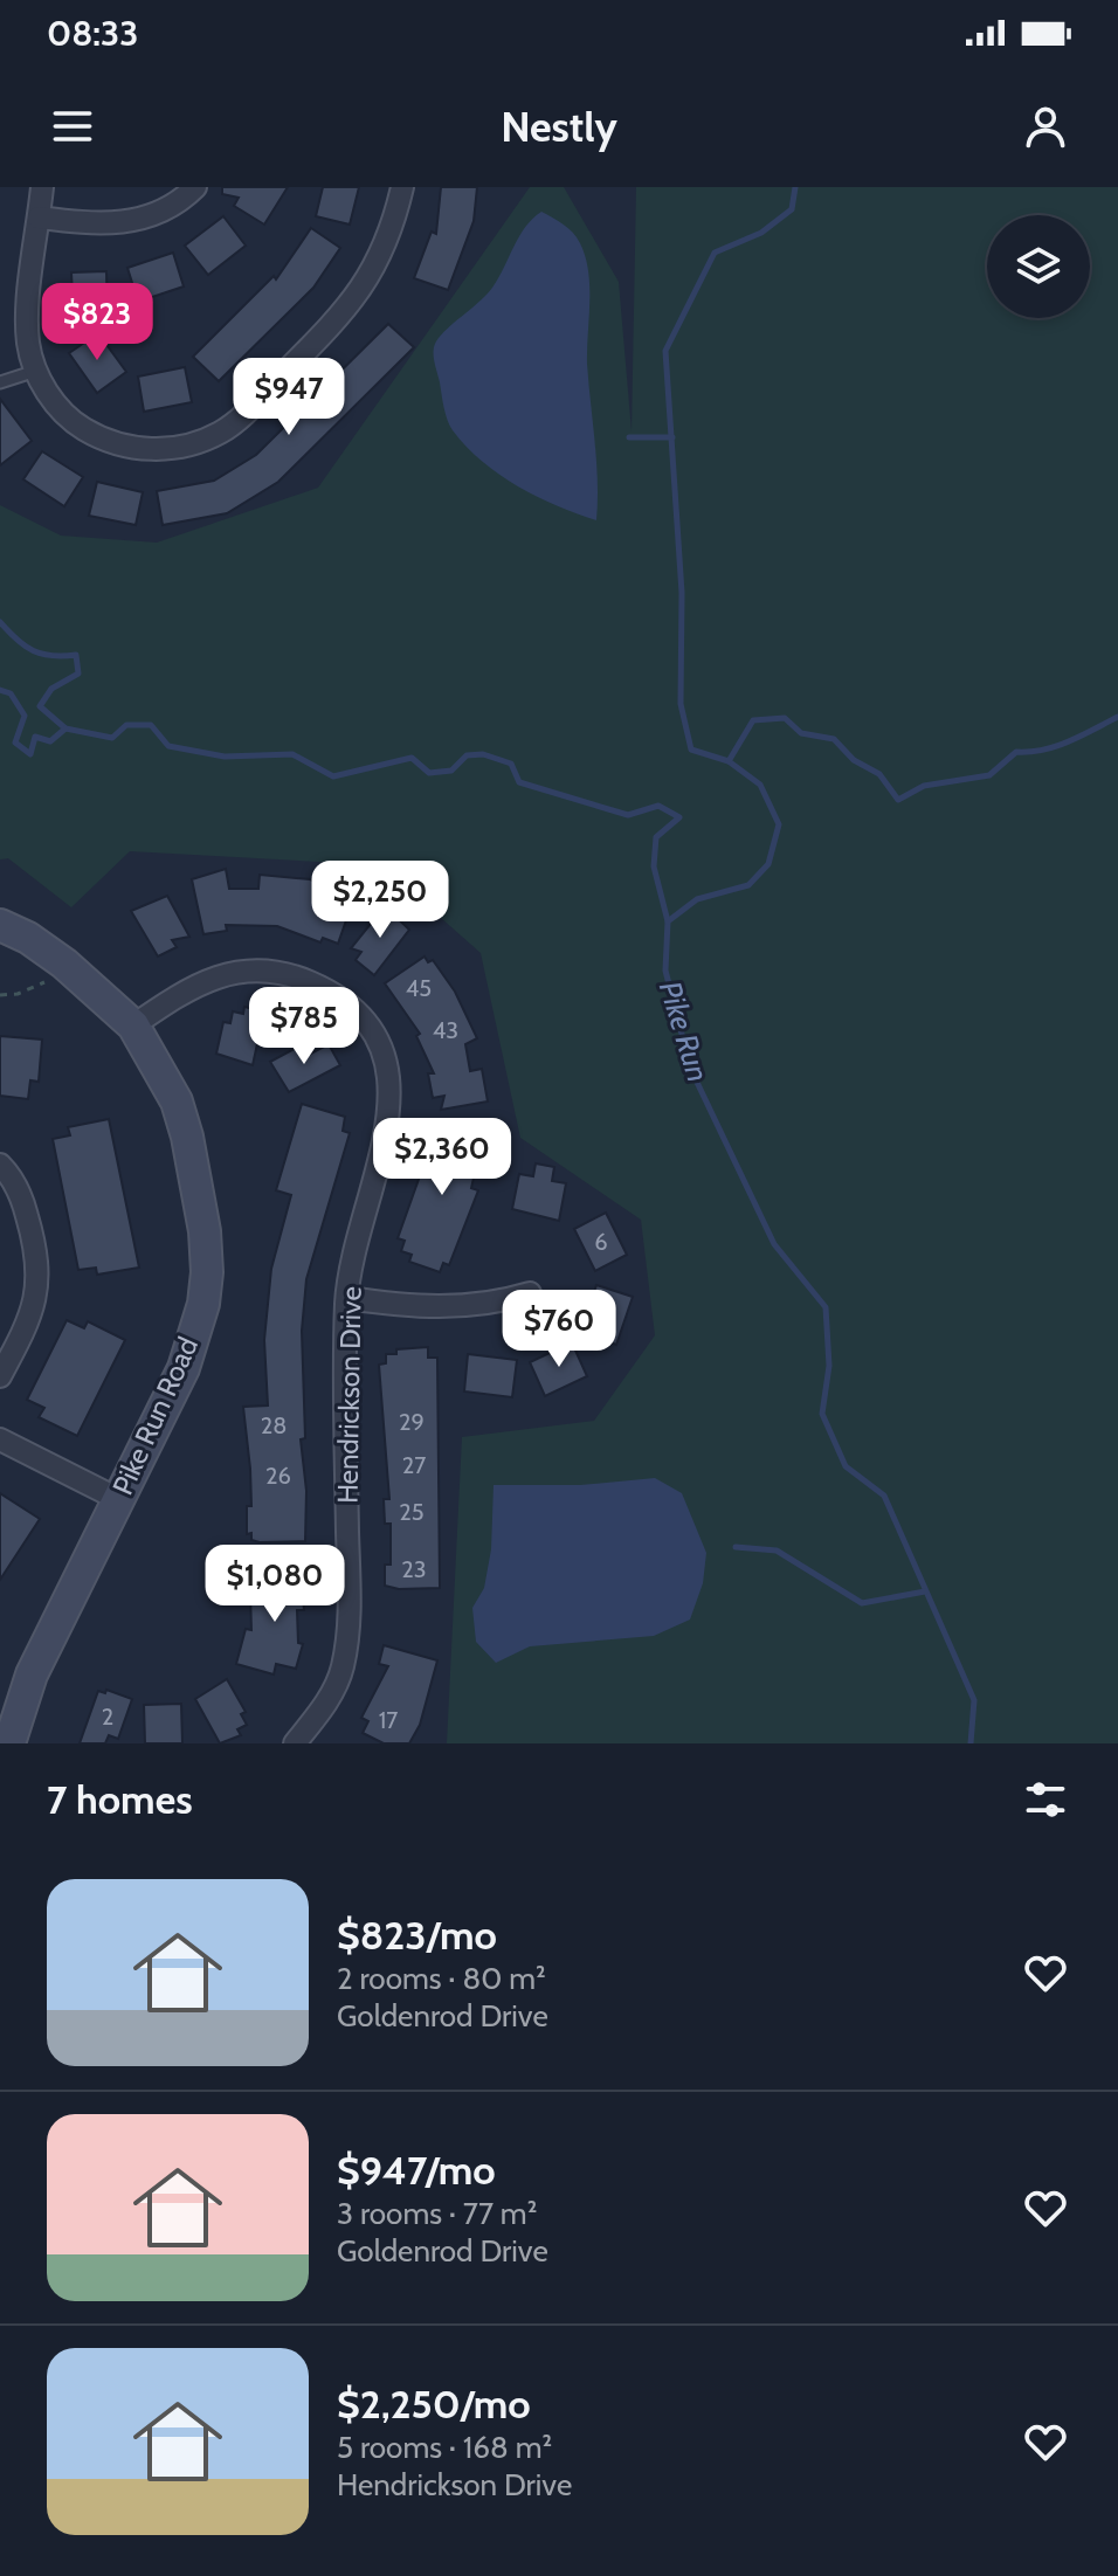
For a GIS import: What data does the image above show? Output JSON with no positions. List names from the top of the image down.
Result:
{
  "streets": {
    "street": ["Hendrickson Drive", "Pike Run Road"]
  },
  "crossings": [
    ["Hendrickson Drive", "Pike Run Road"]
  ],
  "water": ["Pike Run"],
  "house_numbers": [
    "45",
    "43",
    "6",
    "29",
    "28",
    "27",
    "26",
    "25",
    "23",
    "2",
    "17"
  ],
  "page": {
    "status": "08:33",
    "header": "Nestly",
    "price": [
      "$823",
      "$947",
      "$2,250",
      "$785",
      "$2,360",
      "$760",
      "$1,080"
    ],
    "heading": "7 homes",
    "list": [
      {
        "name": "$823/mo",
        "note": "2 rooms · 80 m² · Goldenrod Drive"
      },
      {
        "name": "$947/mo",
        "note": "3 rooms · 77 m² · Goldenrod Drive"
      },
      {
        "name": "$2,250/mo",
        "note": "5 rooms · 168 m² · Hendrickson Drive"
      }
    ]
  }
}
